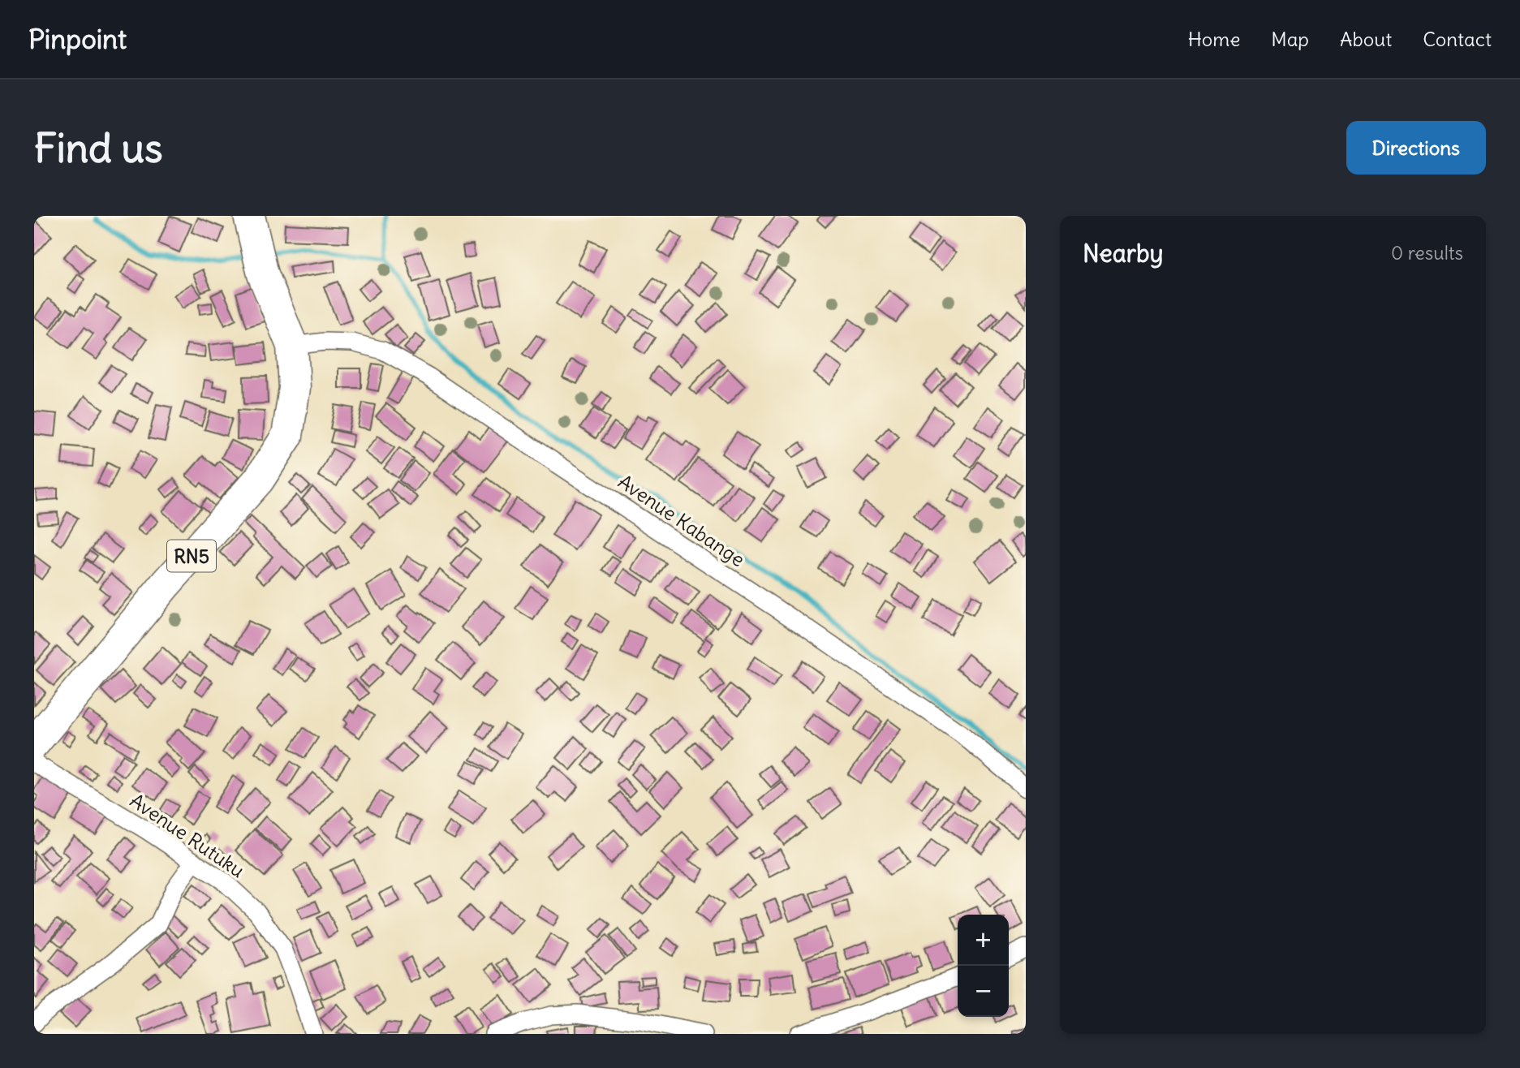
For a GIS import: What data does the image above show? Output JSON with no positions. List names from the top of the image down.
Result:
{
  "streets": {
    "highway": ["RN5"],
    "street": ["Avenue Kabange", "Avenue Rutuku"]
  },
  "crossings": [
    ["Avenue Kabange", "RN5"]
  ],
  "page": {
    "header": "Pinpoint",
    "nav": [
      "Home",
      "Map",
      "About",
      "Contact"
    ],
    "buttons": "Directions",
    "title": "Find us",
    "heading": ["Nearby", "0 results"],
    "map_buttons": ["+", "−"]
  }
}
